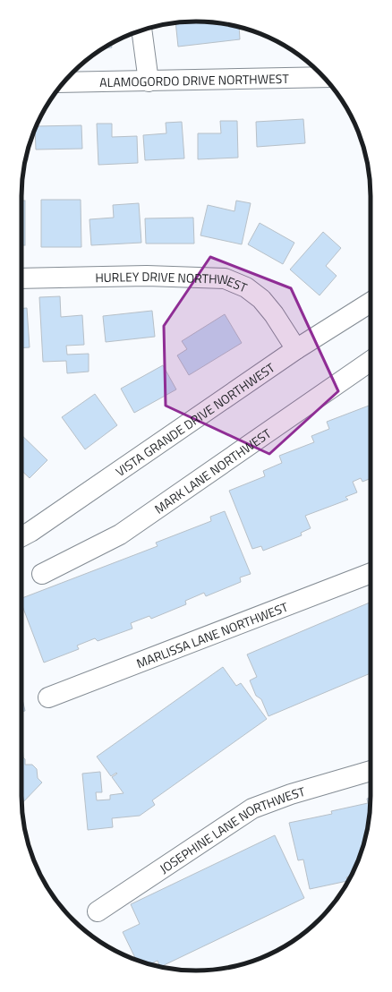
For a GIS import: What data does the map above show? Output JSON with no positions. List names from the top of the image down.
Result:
{
  "streets": {
    "street": [
      "ALAMOGORDO DRIVE NORTHWEST",
      "HURLEY DRIVE NORTHWEST",
      "VISTA GRANDE DRIVE NORTHWEST",
      "MARK LANE NORTHWEST",
      "MARLISSA LANE NORTHWEST",
      "JOSEPHINE LANE NORTHWEST"
    ]
  },
  "crossings": [
    ["HURLEY DRIVE NORTHWEST", "VISTA GRANDE DRIVE NORTHWEST"]
  ]
}
